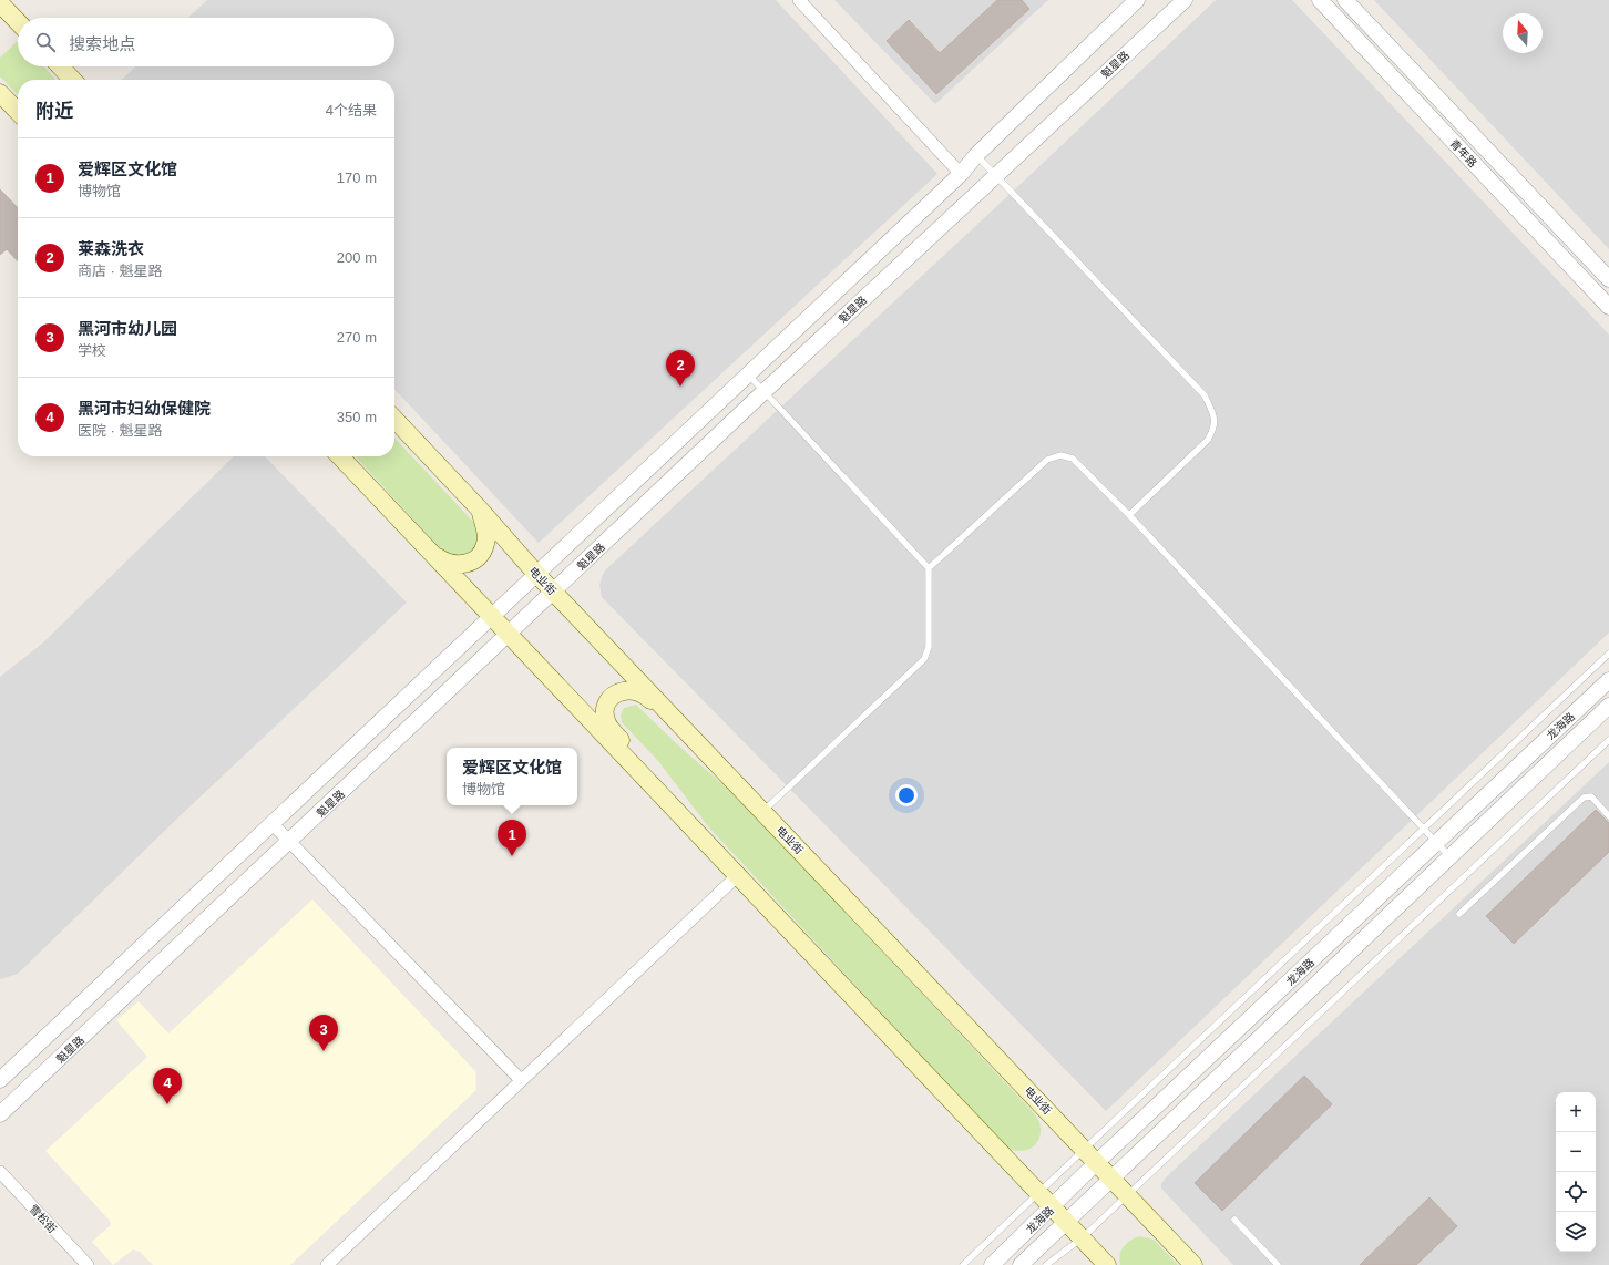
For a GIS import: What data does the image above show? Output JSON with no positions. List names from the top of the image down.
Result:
{
  "streets": {
    "main road": ["电业街"],
    "street": [
      "魁星路",
      "青年路",
      "龙海路",
      "雪松街"
    ]
  },
  "crossings": [
    ["魁星路", "电业街"],
    ["电业街", "龙海路"]
  ],
  "north": "top",
  "page": {
    "search": "搜索地点",
    "heading": ["附近", "4个结果"],
    "list": [
      {
        "mark": "1",
        "name": "爱辉区文化馆",
        "note": "博物馆",
        "value": "170 m"
      },
      {
        "mark": "2",
        "name": "莱森洗衣",
        "note": "商店 · 魁星路",
        "value": "200 m"
      },
      {
        "mark": "3",
        "name": "黑河市幼儿园",
        "note": "学校",
        "value": "270 m"
      },
      {
        "mark": "4",
        "name": "黑河市妇幼保健院",
        "note": "医院 · 魁星路",
        "value": "350 m"
      }
    ],
    "pins": [
      "2",
      "1",
      "3",
      "4"
    ],
    "popup": ["爱辉区文化馆", "博物馆"],
    "map_buttons": ["+", "−"]
  }
}
